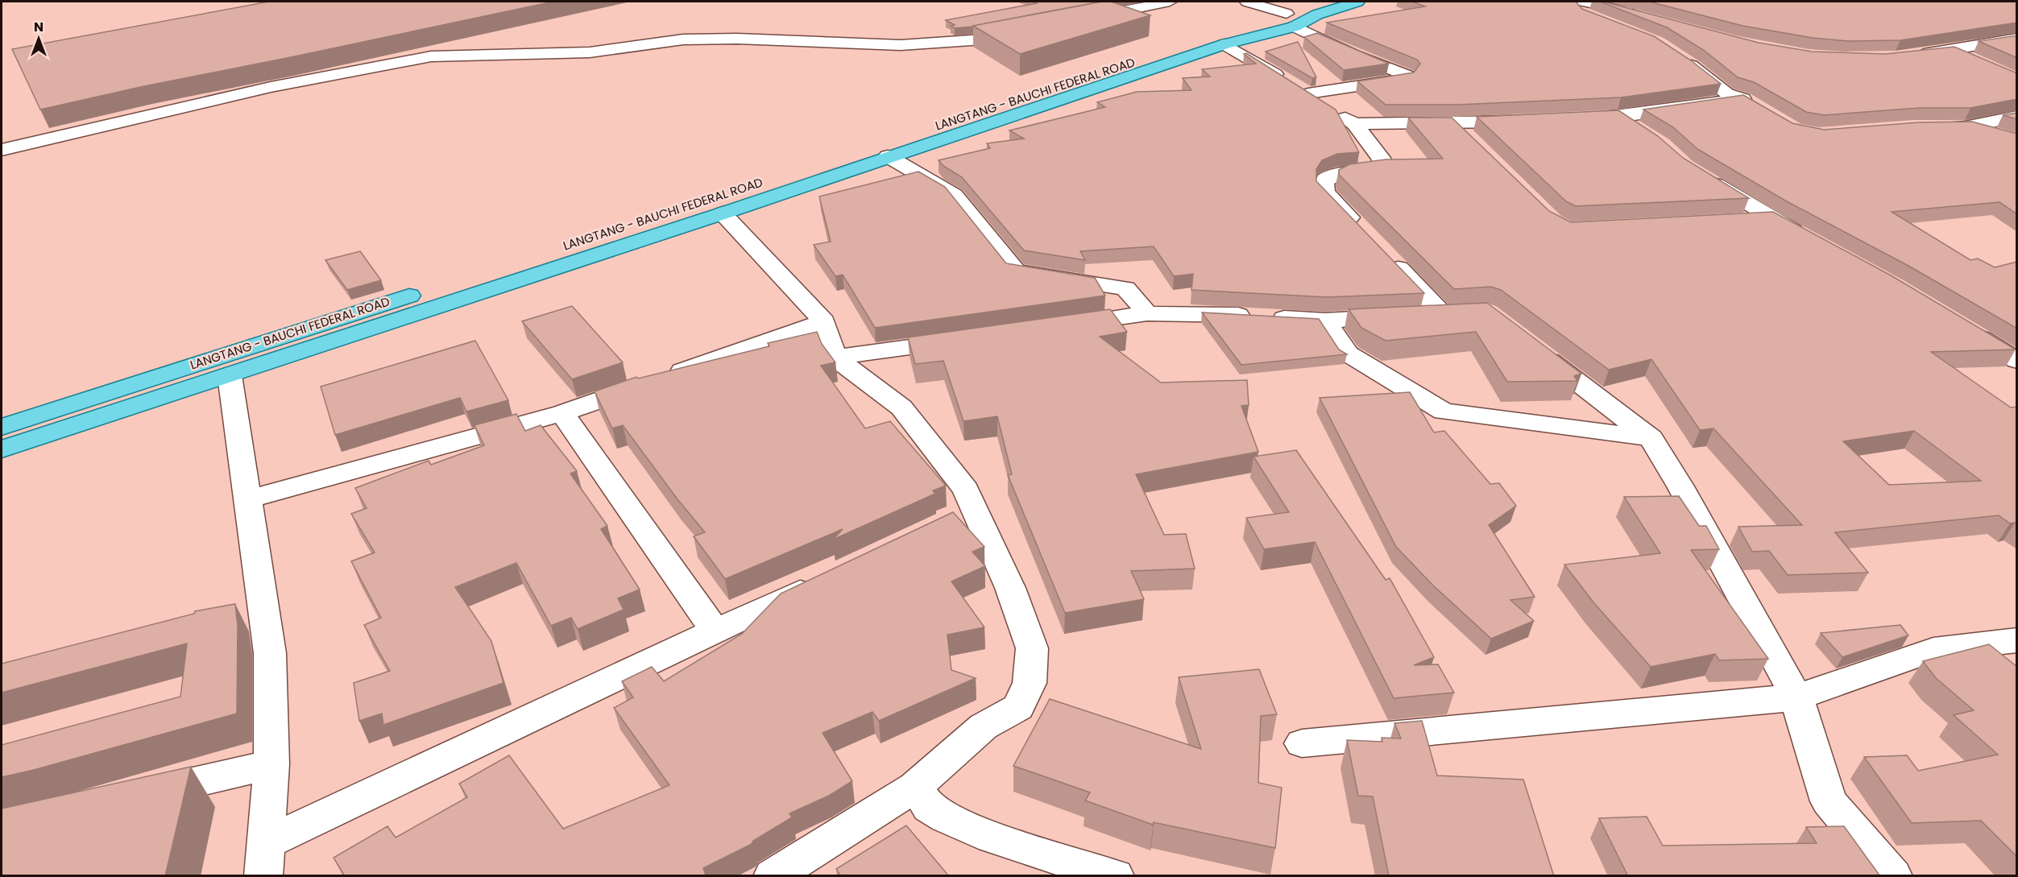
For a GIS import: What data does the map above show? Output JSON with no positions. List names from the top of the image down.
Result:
{
  "streets": {
    "main road": ["LANGTANG - BAUCHI FEDERAL ROAD"]
  },
  "north": "top"
}
